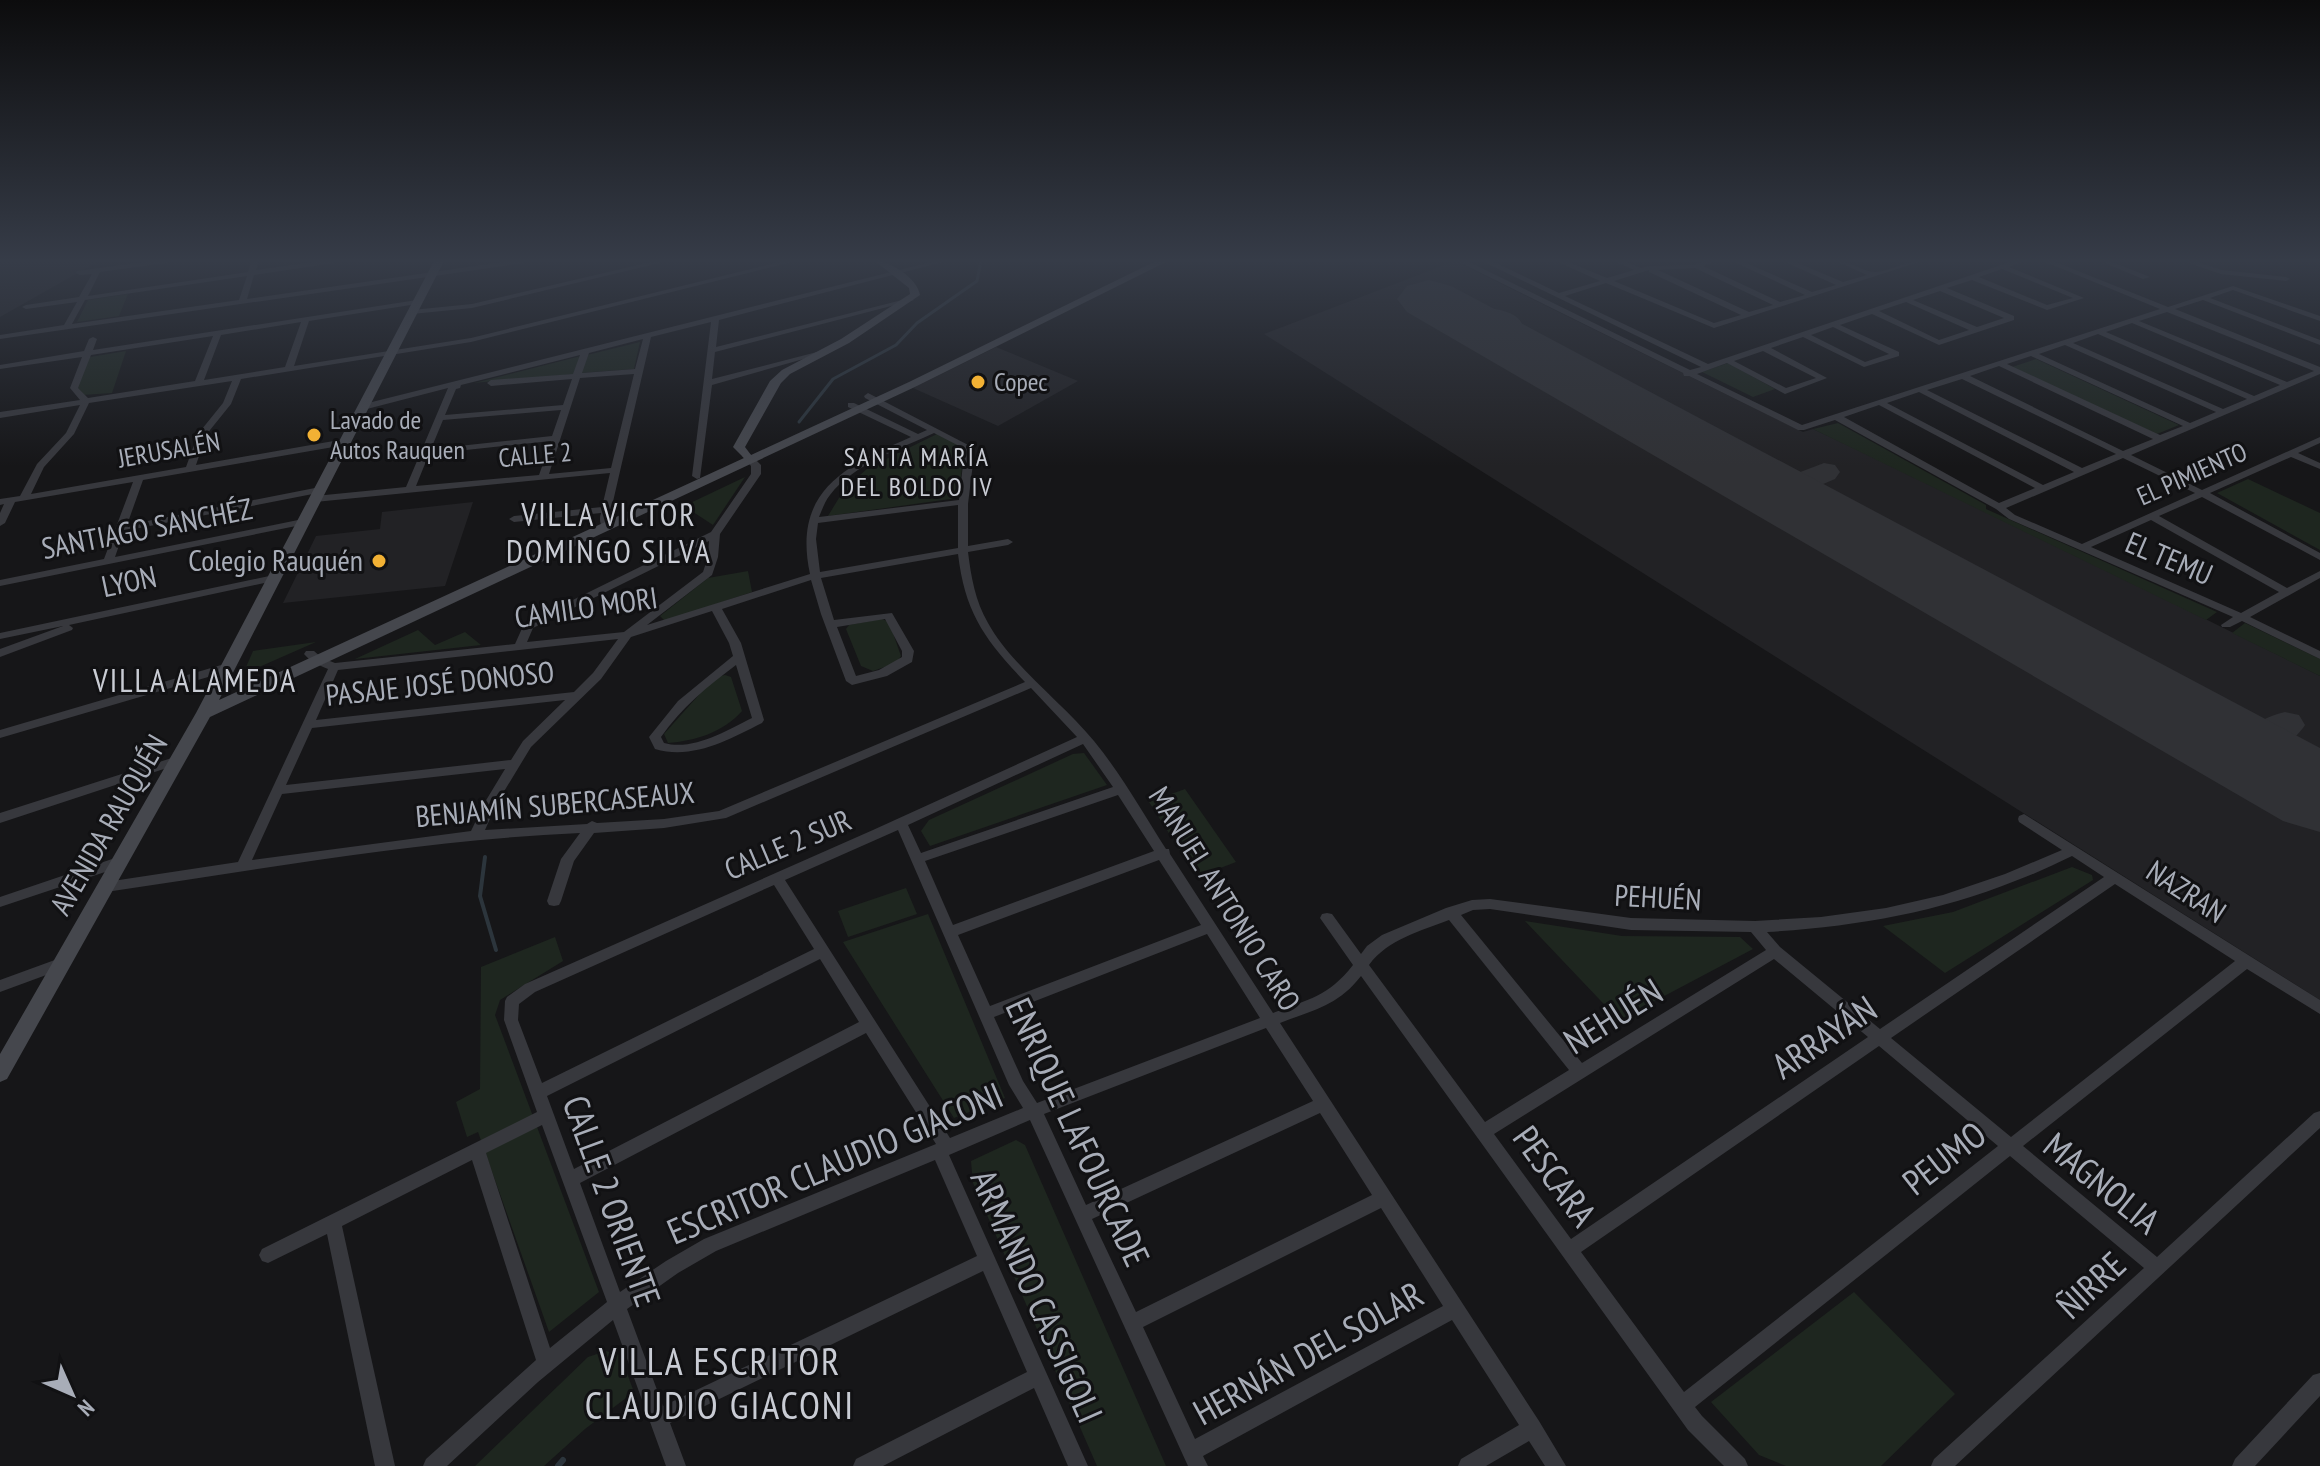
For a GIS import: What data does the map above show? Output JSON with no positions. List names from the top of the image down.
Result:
{
  "streets": {
    "main road": ["AVENIDA RAUQUÉN"],
    "street": [
      "JERUSALÉN",
      "CALLE 2",
      "EL PIMIENTO",
      "SANTIAGO SANCHÉZ",
      "EL TEMU",
      "LYON",
      "CAMILO MORI",
      "PASAJE JOSÉ DONOSO",
      "BENJAMÍN SUBERCASEAUX",
      "CALLE 2 SUR",
      "NAZRAN",
      "PEHUÉN",
      "MANUEL ANTONIO CARO",
      "NEHUÉN",
      "ARRAYÁN",
      "ENRIQUE LAFOURCADE",
      "PEUMO",
      "ESCRITOR CLAUDIO GIACONI",
      "PESCARA",
      "MAGNOLIA",
      "CALLE 2 ORIENTE",
      "ÑIRRE",
      "ARMANDO CASSIGOLI",
      "HERNÁN DEL SOLAR"
    ]
  },
  "crossings": [
    ["JERUSALÉN", "AVENIDA RAUQUÉN"],
    ["CALLE 2", "AVENIDA RAUQUÉN"],
    ["EL PIMIENTO", "EL TEMU"],
    ["SANTIAGO SANCHÉZ", "AVENIDA RAUQUÉN"],
    ["LYON", "AVENIDA RAUQUÉN"],
    ["CAMILO MORI", "MANUEL ANTONIO CARO"],
    ["BENJAMÍN SUBERCASEAUX", "AVENIDA RAUQUÉN"],
    ["BENJAMÍN SUBERCASEAUX", "MANUEL ANTONIO CARO"],
    ["CALLE 2 SUR", "MANUEL ANTONIO CARO"],
    ["CALLE 2 SUR", "ENRIQUE LAFOURCADE"],
    ["CALLE 2 SUR", "CALLE 2 ORIENTE"],
    ["CALLE 2 SUR", "ARMANDO CASSIGOLI"],
    ["NAZRAN", "PEHUÉN"],
    ["NAZRAN", "ARRAYÁN"],
    ["NAZRAN", "PEUMO"],
    ["PEHUÉN", "MANUEL ANTONIO CARO"],
    ["PEHUÉN", "ESCRITOR CLAUDIO GIACONI"],
    ["PEHUÉN", "PESCARA"],
    ["PEHUÉN", "MAGNOLIA"],
    ["MANUEL ANTONIO CARO", "ESCRITOR CLAUDIO GIACONI"],
    ["MANUEL ANTONIO CARO", "HERNÁN DEL SOLAR"],
    ["NEHUÉN", "PESCARA"],
    ["NEHUÉN", "MAGNOLIA"],
    ["ARRAYÁN", "PESCARA"],
    ["ARRAYÁN", "MAGNOLIA"],
    ["ENRIQUE LAFOURCADE", "ESCRITOR CLAUDIO GIACONI"],
    ["ENRIQUE LAFOURCADE", "HERNÁN DEL SOLAR"],
    ["PEUMO", "PESCARA"],
    ["PEUMO", "MAGNOLIA"],
    ["ESCRITOR CLAUDIO GIACONI", "CALLE 2 ORIENTE"],
    ["ESCRITOR CLAUDIO GIACONI", "ARMANDO CASSIGOLI"],
    ["MAGNOLIA", "ÑIRRE"]
  ],
  "districts": [
    "SANTA MARÍA DEL BOLDO IV",
    "VILLA VICTOR DOMINGO SILVA",
    "VILLA ALAMEDA",
    "VILLA ESCRITOR CLAUDIO GIACONI"
  ],
  "places": ["Copec", "Lavado de Autos Rauquen", "Colegio Rauquén"],
  "north": "bottom right"
}
